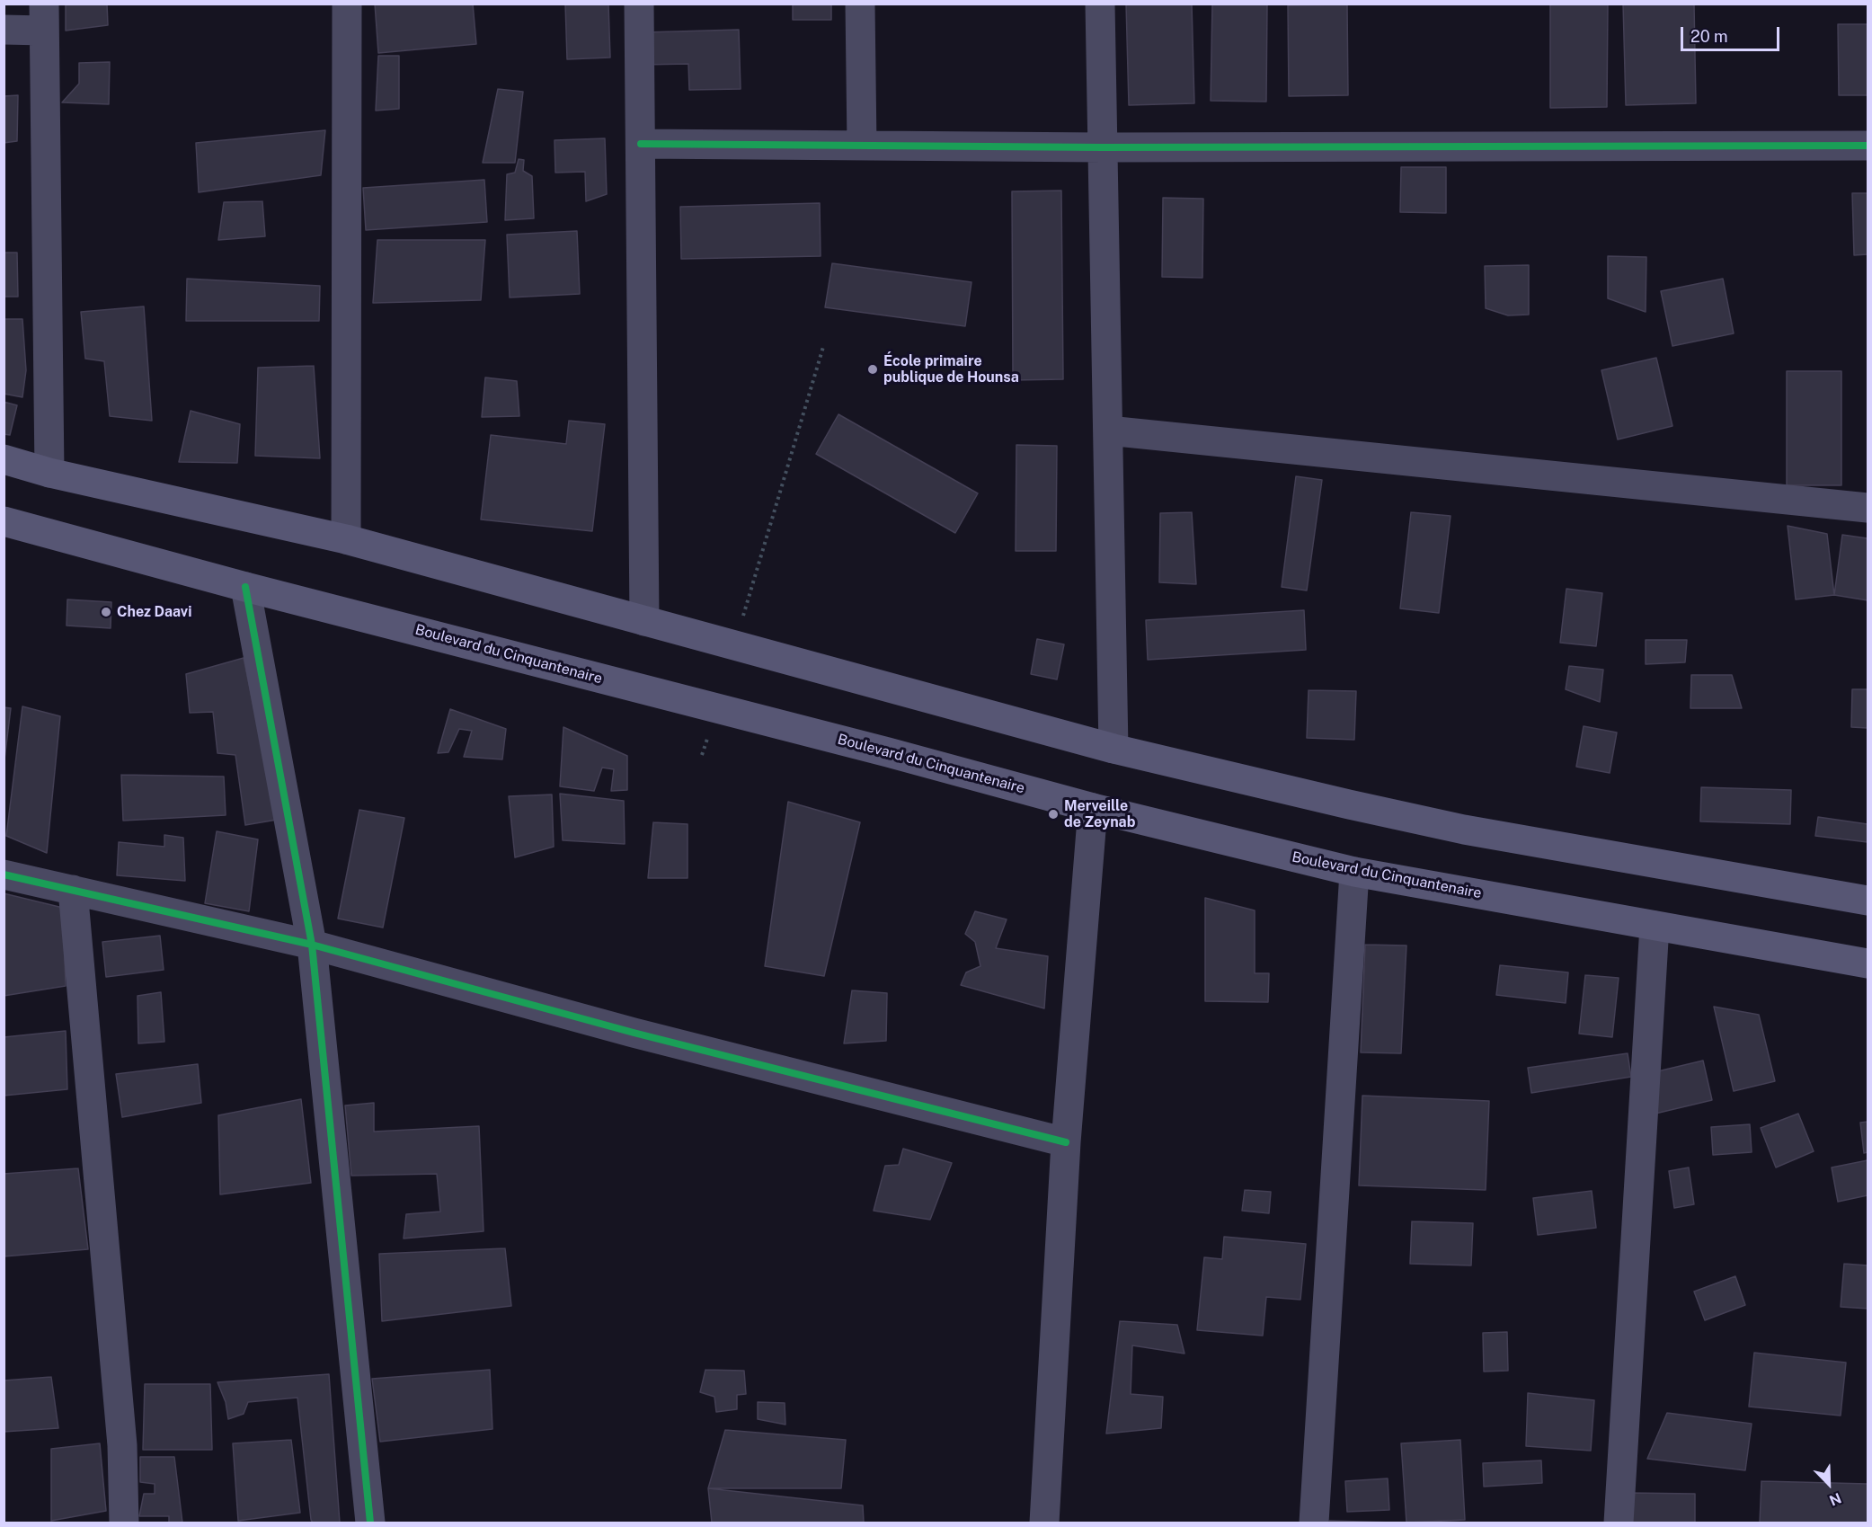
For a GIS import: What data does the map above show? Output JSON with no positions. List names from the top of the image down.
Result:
{
  "streets": {
    "main road": ["Boulevard du Cinquantenaire"]
  },
  "places": ["École primaire publique de Hounsa", "Chez Daavi", "Merveille de Zeynab"],
  "scale_bar": "20 m",
  "north": "bottom right"
}
